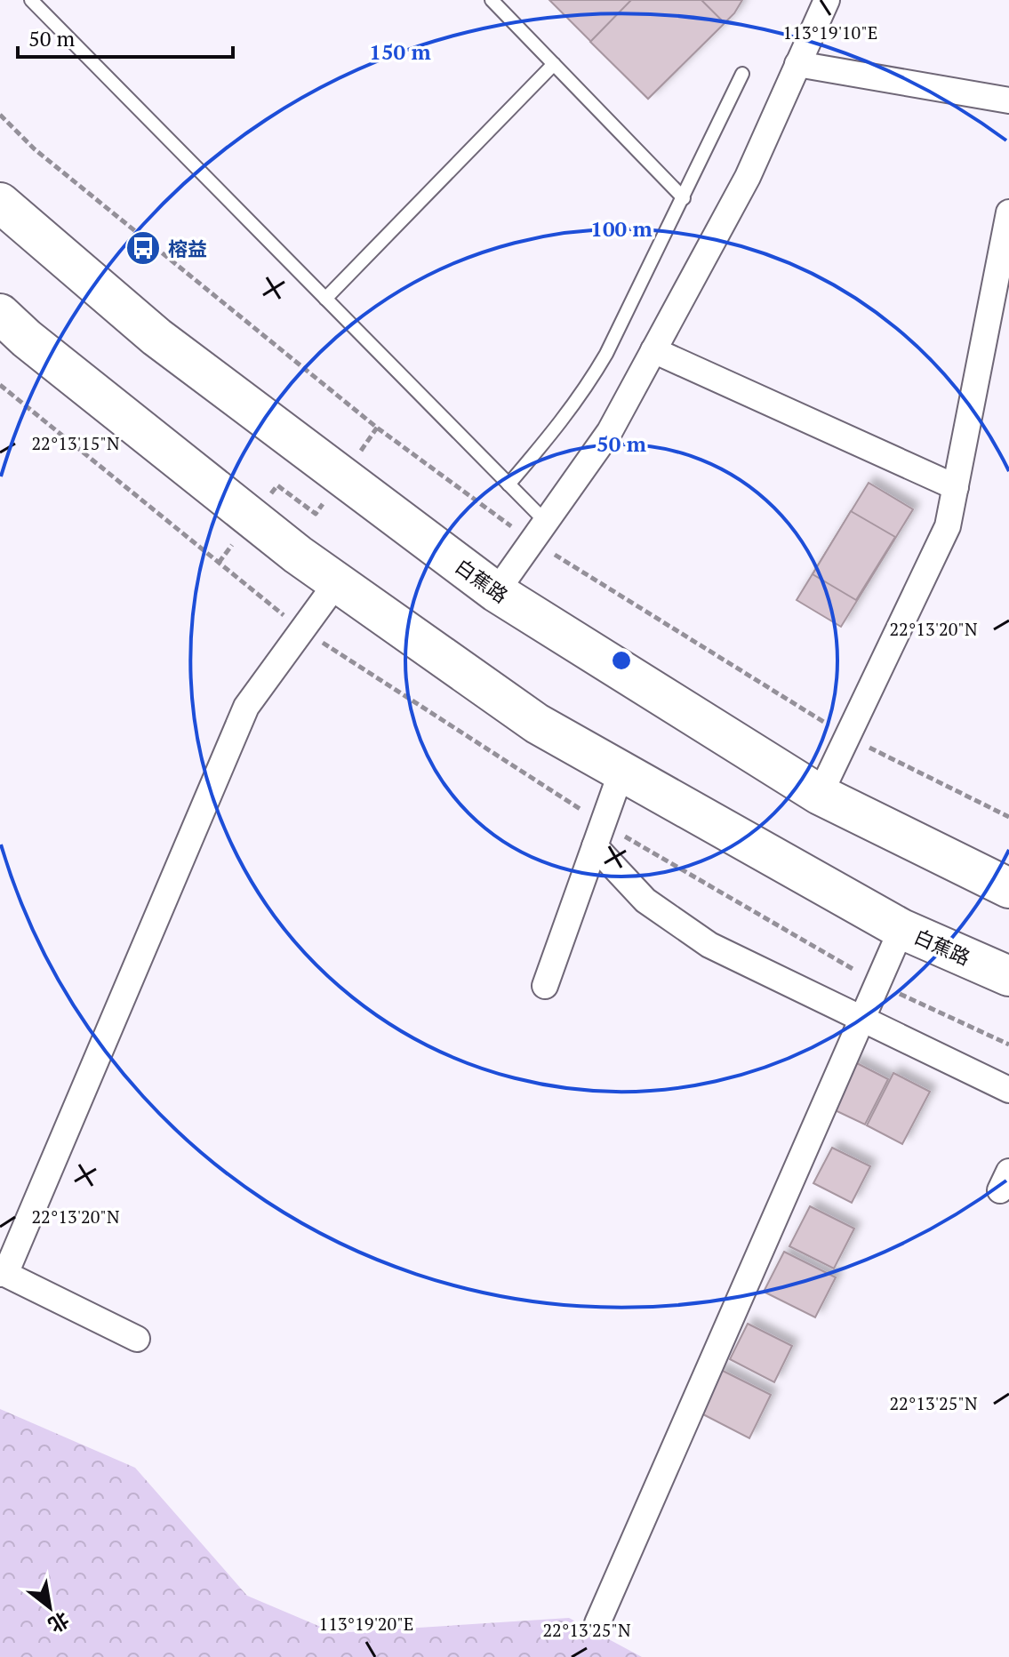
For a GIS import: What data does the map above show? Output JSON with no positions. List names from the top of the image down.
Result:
{
  "streets": {
    "main road": ["白蕉路"]
  },
  "places": {
    "bus stop": ["榕益"]
  },
  "scale_bar": "50 m",
  "north": "bottom right",
  "coordinates": [
    "113°19'10\"E",
    "22°13'15\"N",
    "22°13'20\"N",
    "22°13'25\"N",
    "113°19'20\"E"
  ],
  "rings": ["150 m", "100 m", "50 m"]
}
